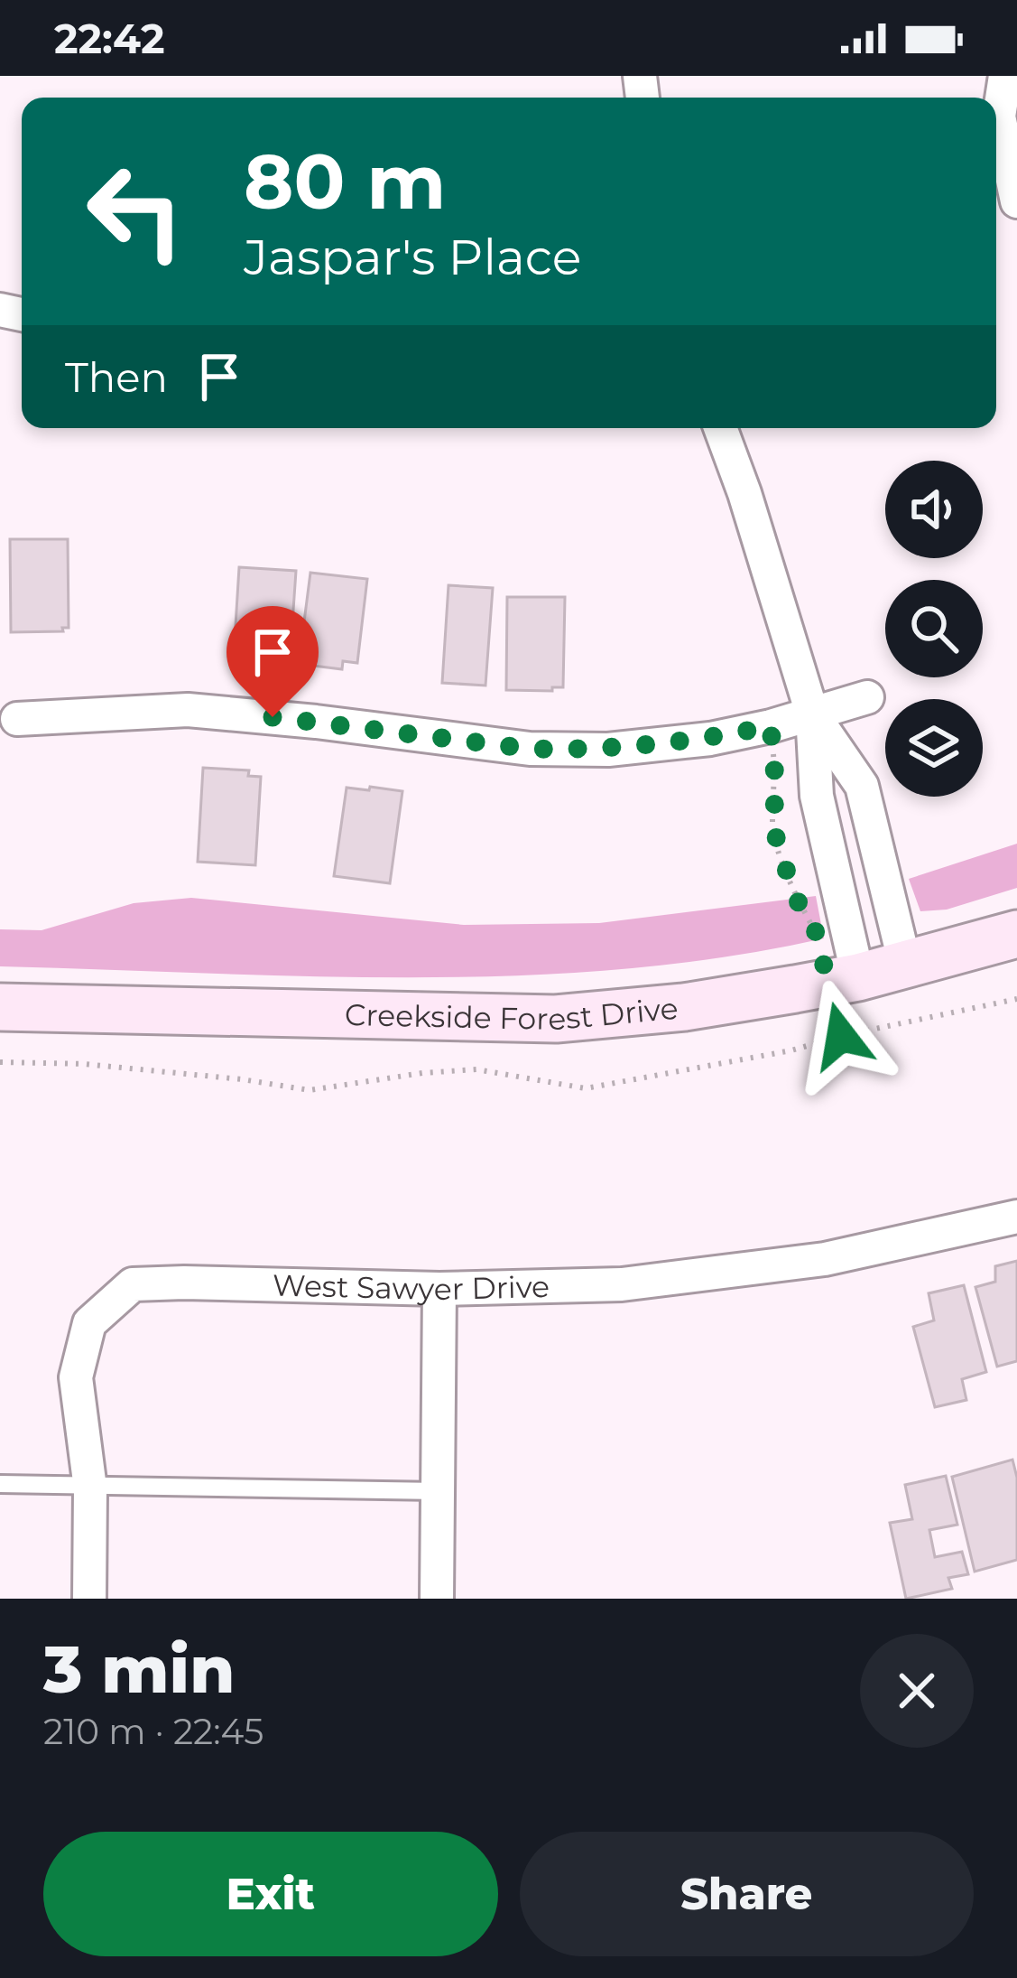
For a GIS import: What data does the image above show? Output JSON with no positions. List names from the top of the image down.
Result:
{
  "streets": {
    "main road": ["Creekside Forest Drive"],
    "street": ["West Sawyer Drive"]
  },
  "page": {
    "status": "22:42",
    "turn": ["80 m", "Jaspar's Place"],
    "then": "Then",
    "heading": ["3 min", "210 m · 22:45"],
    "buttons": ["Exit", "Share"]
  }
}
